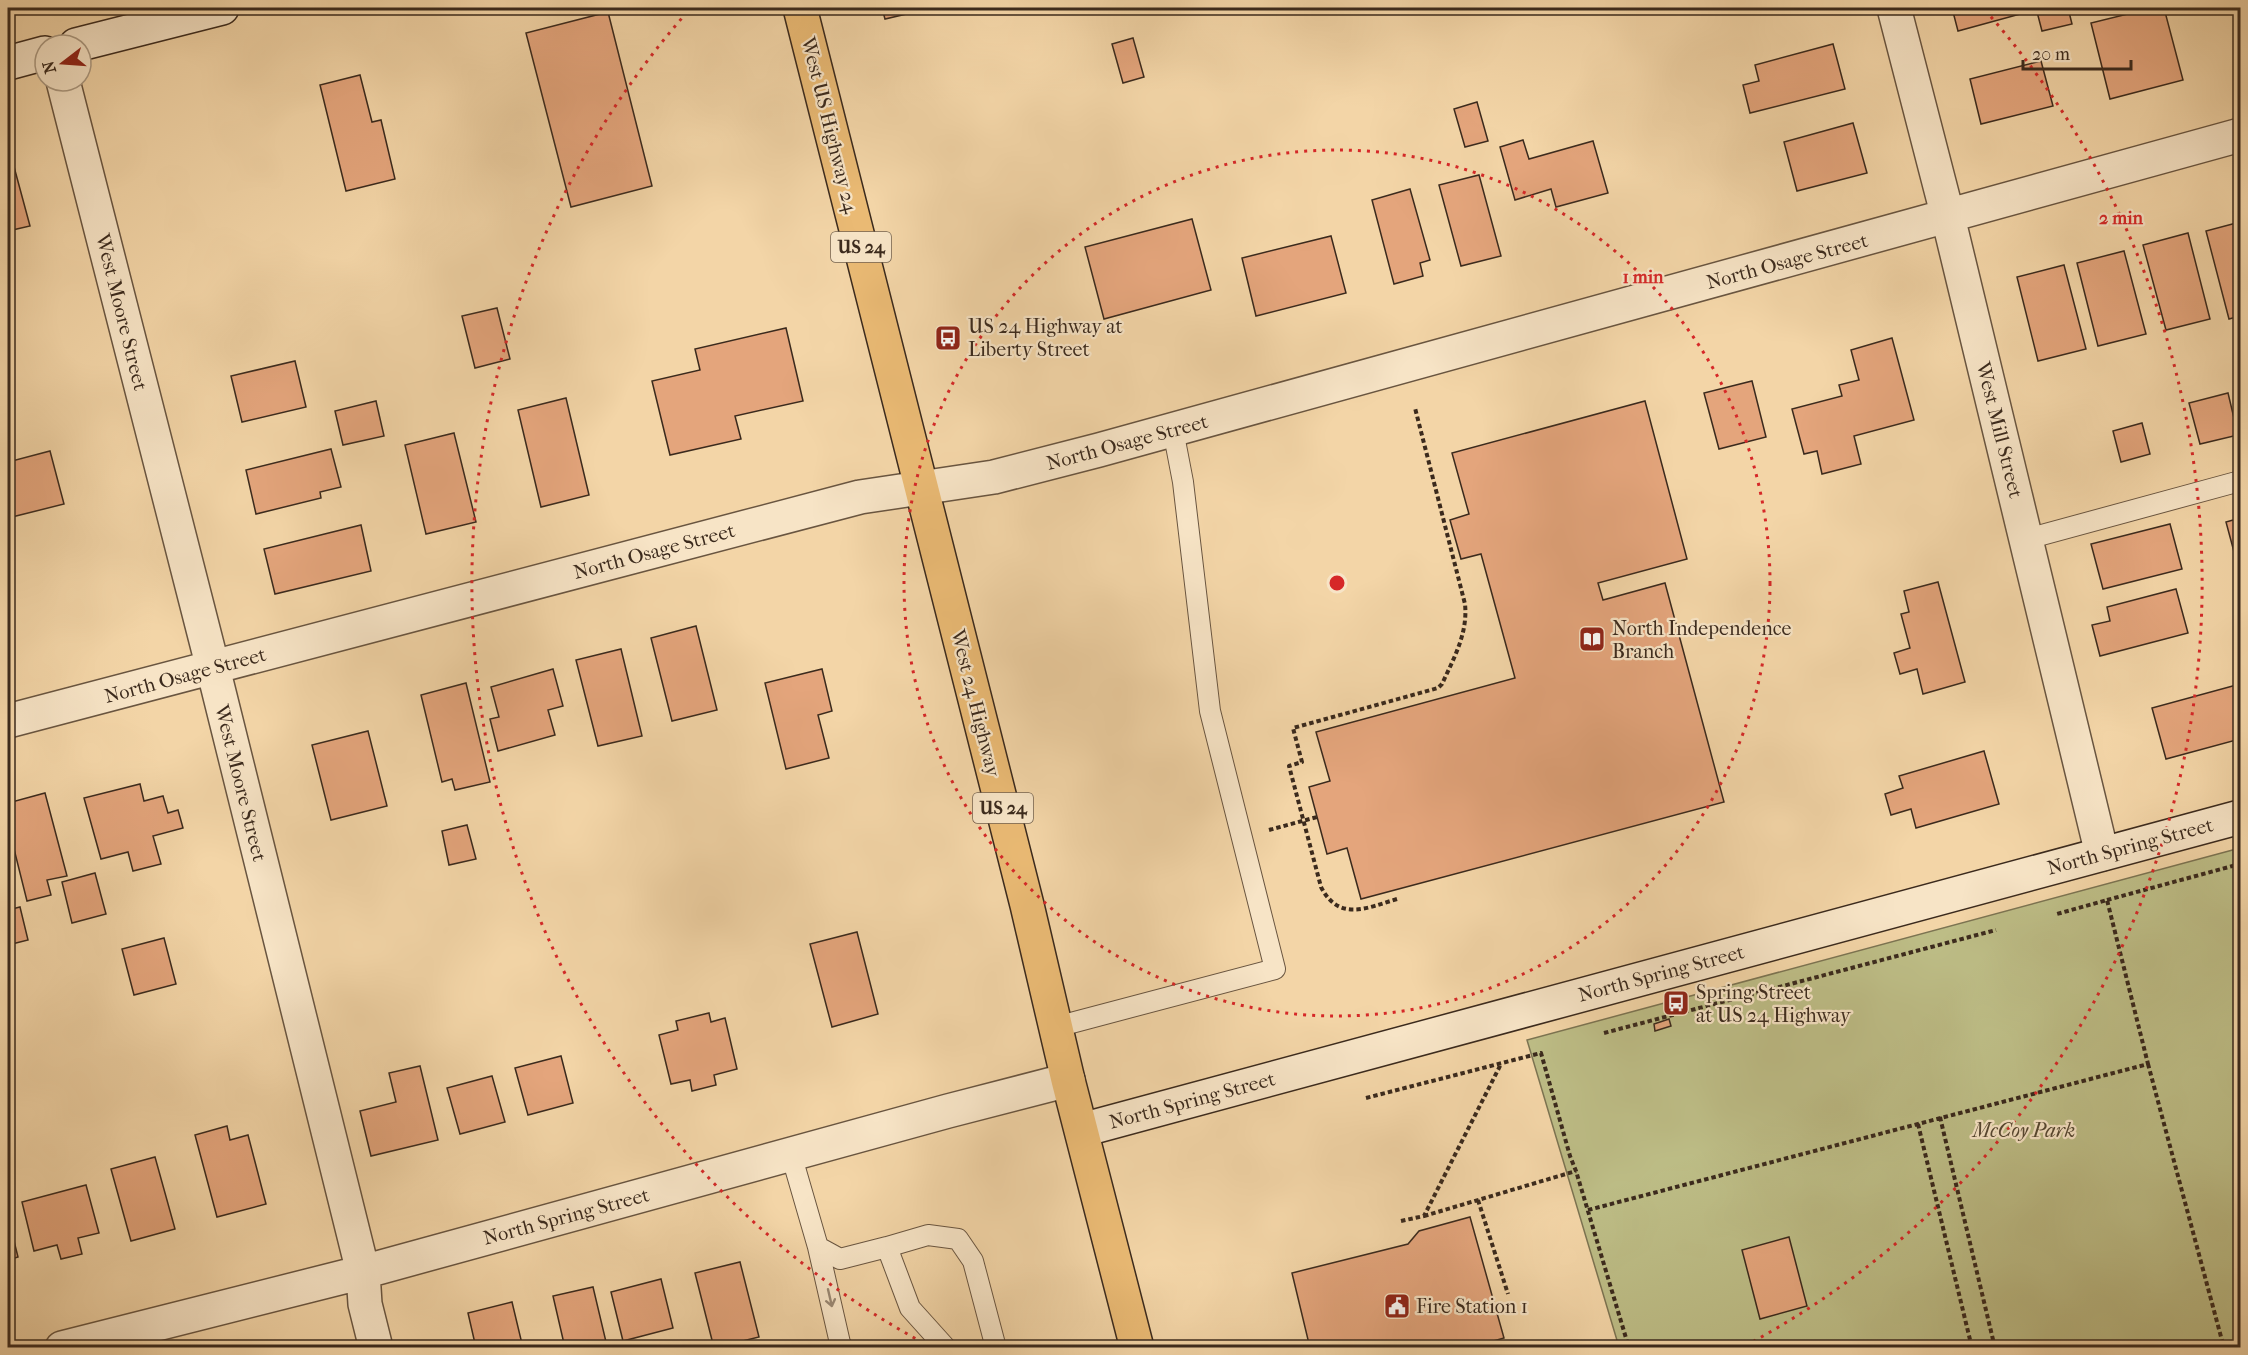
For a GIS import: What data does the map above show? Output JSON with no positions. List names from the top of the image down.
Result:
{
  "streets": {
    "main road": ["West US Highway 24", "US 24", "West 24 Highway"],
    "street": [
      "North Osage Street",
      "West Moore Street",
      "West Mill Street",
      "North Spring Street"
    ]
  },
  "crossings": [
    ["West US Highway 24", "North Osage Street"],
    ["West US Highway 24", "West 24 Highway"],
    ["US 24", "West 24 Highway"],
    ["US 24", "North Spring Street"],
    ["North Osage Street", "West Moore Street"],
    ["North Osage Street", "West Mill Street"],
    ["North Osage Street", "West 24 Highway"],
    ["West Moore Street", "North Spring Street"],
    ["West Mill Street", "North Spring Street"],
    ["West 24 Highway", "North Spring Street"]
  ],
  "parks": ["McCoy Park"],
  "places": {
    "bus stop": ["US 24 Highway at Liberty Street", "Spring Street at US 24 Highway"],
    "library": ["North Independence Branch"],
    "public building": ["Fire Station 1"]
  },
  "scale_bar": "20 m",
  "north": "left",
  "rings": ["2 min", "1 min"]
}
